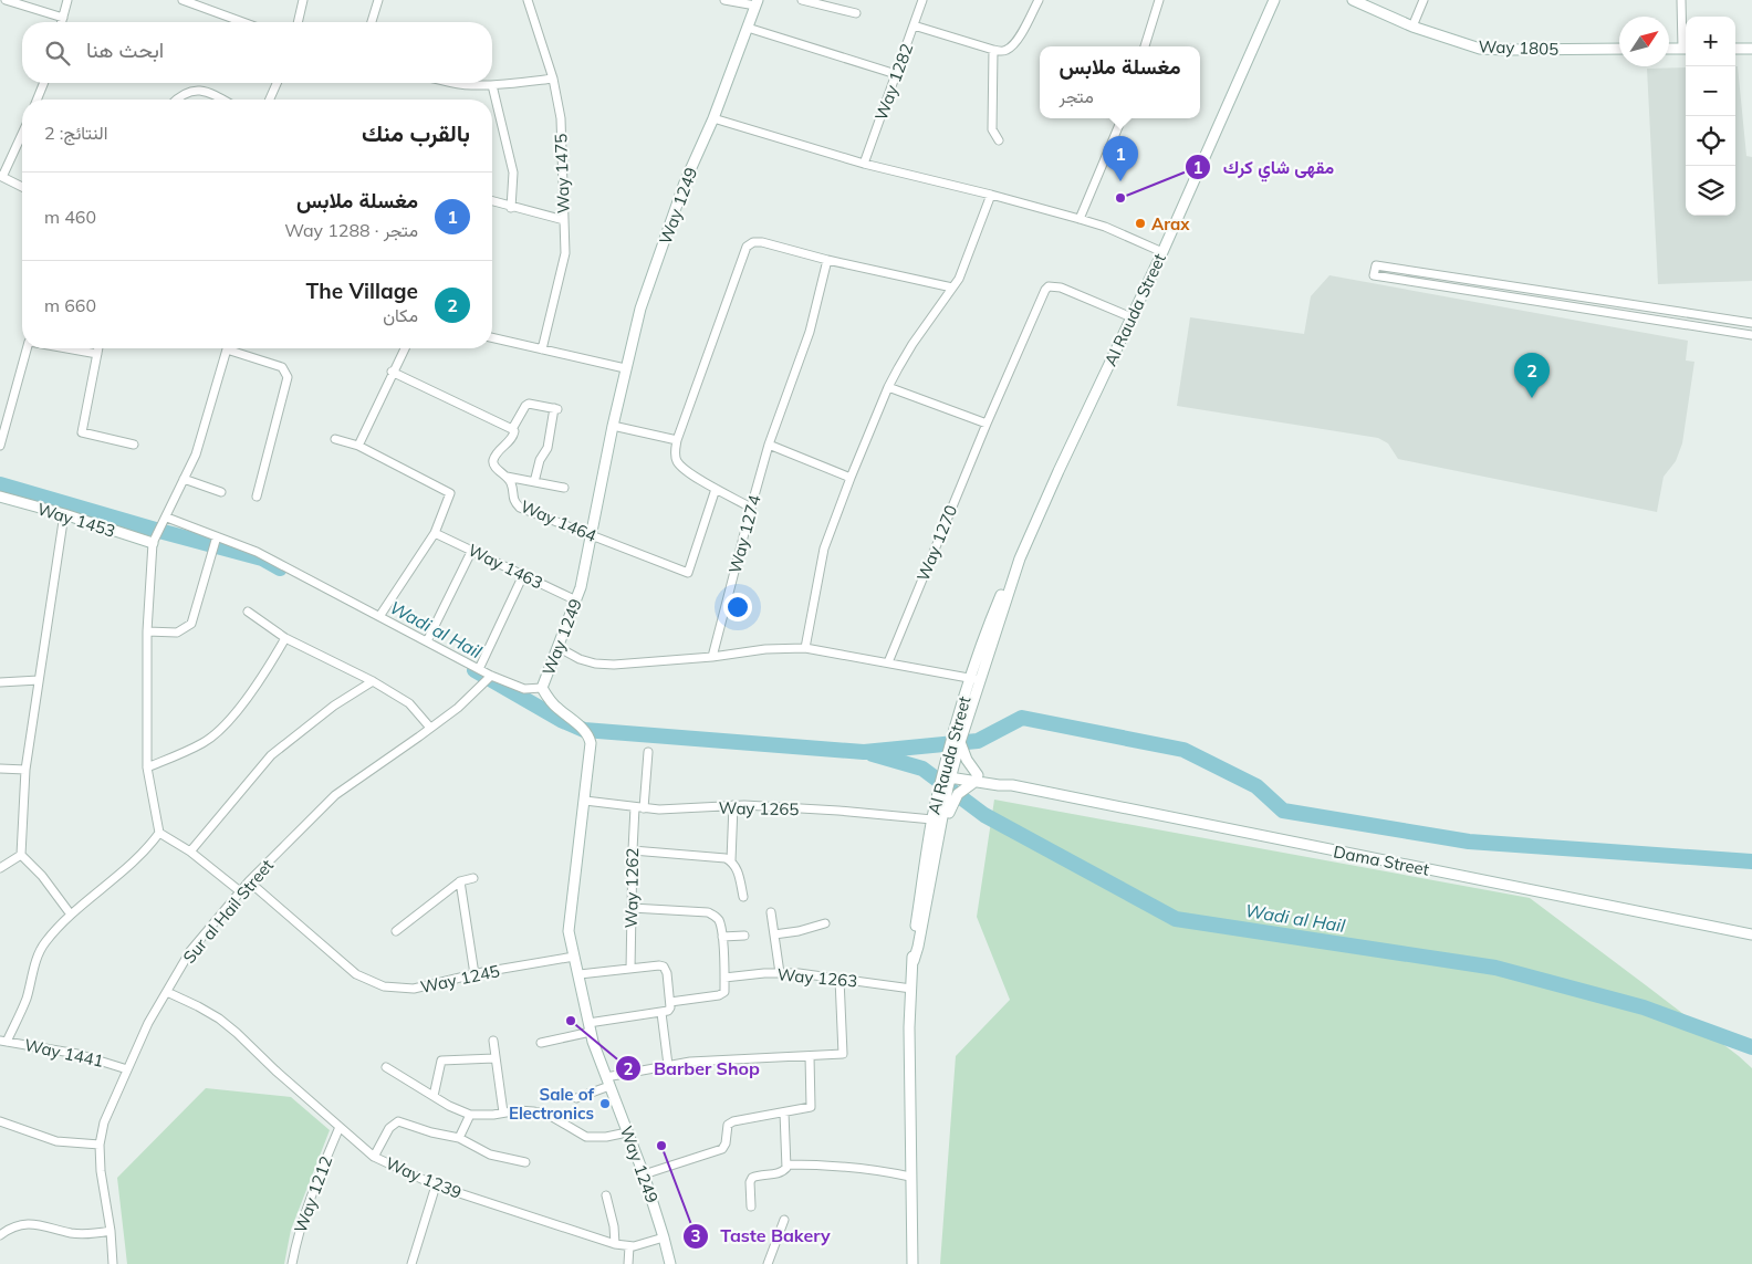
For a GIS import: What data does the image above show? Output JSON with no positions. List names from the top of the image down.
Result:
{
  "streets": {
    "main road": [
      "Way 1805",
      "Way 1249",
      "Al Rauda Street",
      "Way 1453",
      "Dama Street"
    ],
    "street": [
      "Way 1282",
      "Way 1475",
      "Way 1464",
      "Way 1274",
      "Way 1270",
      "Way 1463",
      "Way 1265",
      "Way 1262",
      "Sur al Hail Street",
      "Way 1263",
      "Way 1245",
      "Way 1441",
      "Way 1239",
      "Way 1212"
    ]
  },
  "crossings": [
    ["Way 1249", "Way 1464"],
    ["Way 1249", "Way 1463"],
    ["Way 1249", "Way 1265"],
    ["Way 1249", "Way 1245"],
    ["Way 1249", "Way 1239"],
    ["Al Rauda Street", "Way 1270"],
    ["Al Rauda Street", "Way 1265"],
    ["Al Rauda Street", "Dama Street"],
    ["Al Rauda Street", "Way 1263"],
    ["Way 1265", "Way 1262"],
    ["Sur al Hail Street", "Way 1245"],
    ["Sur al Hail Street", "Way 1441"],
    ["Sur al Hail Street", "Way 1239"],
    ["Way 1239", "Way 1212"]
  ],
  "water": ["Wadi al Hail"],
  "places": [
    "مقهى شاي كرك",
    "Arax",
    "Barber Shop",
    "Sale of Electronics",
    "Taste Bakery"
  ],
  "north": "top right",
  "page": {
    "map_buttons": ["+", "−"],
    "search": "ابحث هنا",
    "popup": ["مغسلة ملابس", "متجر"],
    "heading": ["بالقرب منك", "النتائج: 2"],
    "pins": ["1", "2"],
    "list": [
      {
        "mark": "1",
        "name": "مغسلة ملابس",
        "note": "متجر · Way 1288",
        "value": "460 m"
      },
      {
        "mark": "2",
        "name": "The Village",
        "note": "مكان",
        "value": "660 m"
      }
    ]
  }
}
